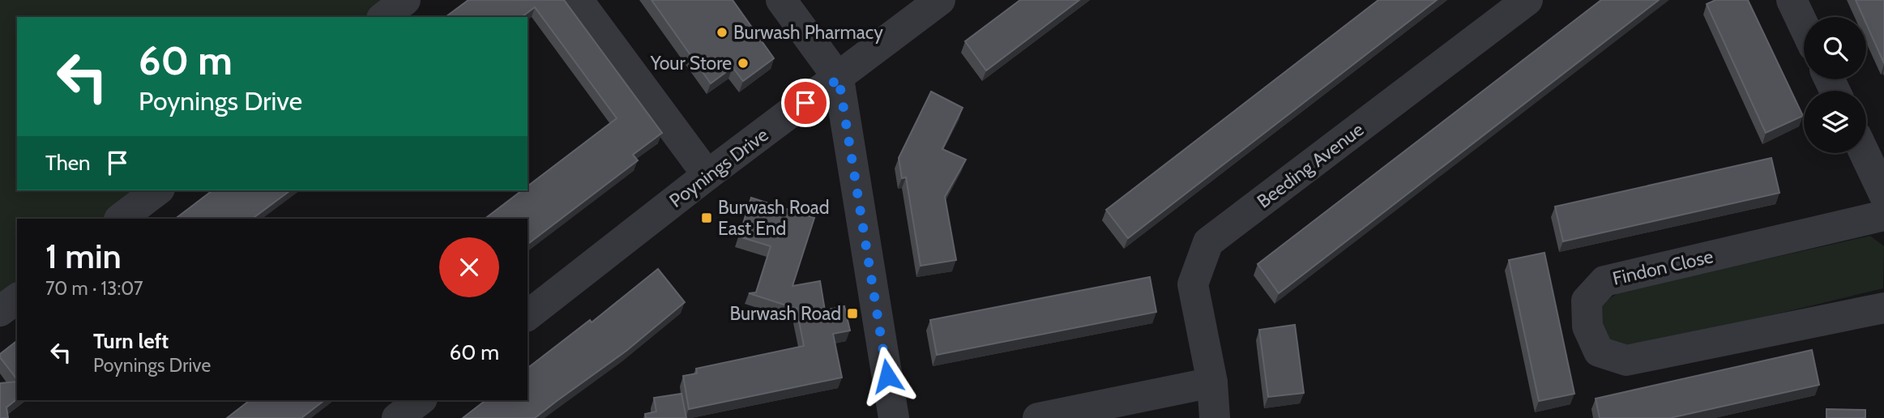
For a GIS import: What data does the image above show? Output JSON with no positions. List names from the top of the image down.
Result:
{
  "streets": {
    "street": ["Beeding Avenue", "Poynings Drive", "Findon Close"]
  },
  "places": {
    "other": ["Burwash Pharmacy", "Your Store"],
    "transit": ["Burwash Road East End", "Burwash Road"]
  },
  "page": {
    "turn": ["60 m", "Poynings Drive"],
    "then": "Then",
    "heading": ["1 min", "70 m · 13:07"],
    "list": [
      {
        "name": "Turn left",
        "note": "Poynings Drive",
        "value": "60 m"
      }
    ]
  }
}
